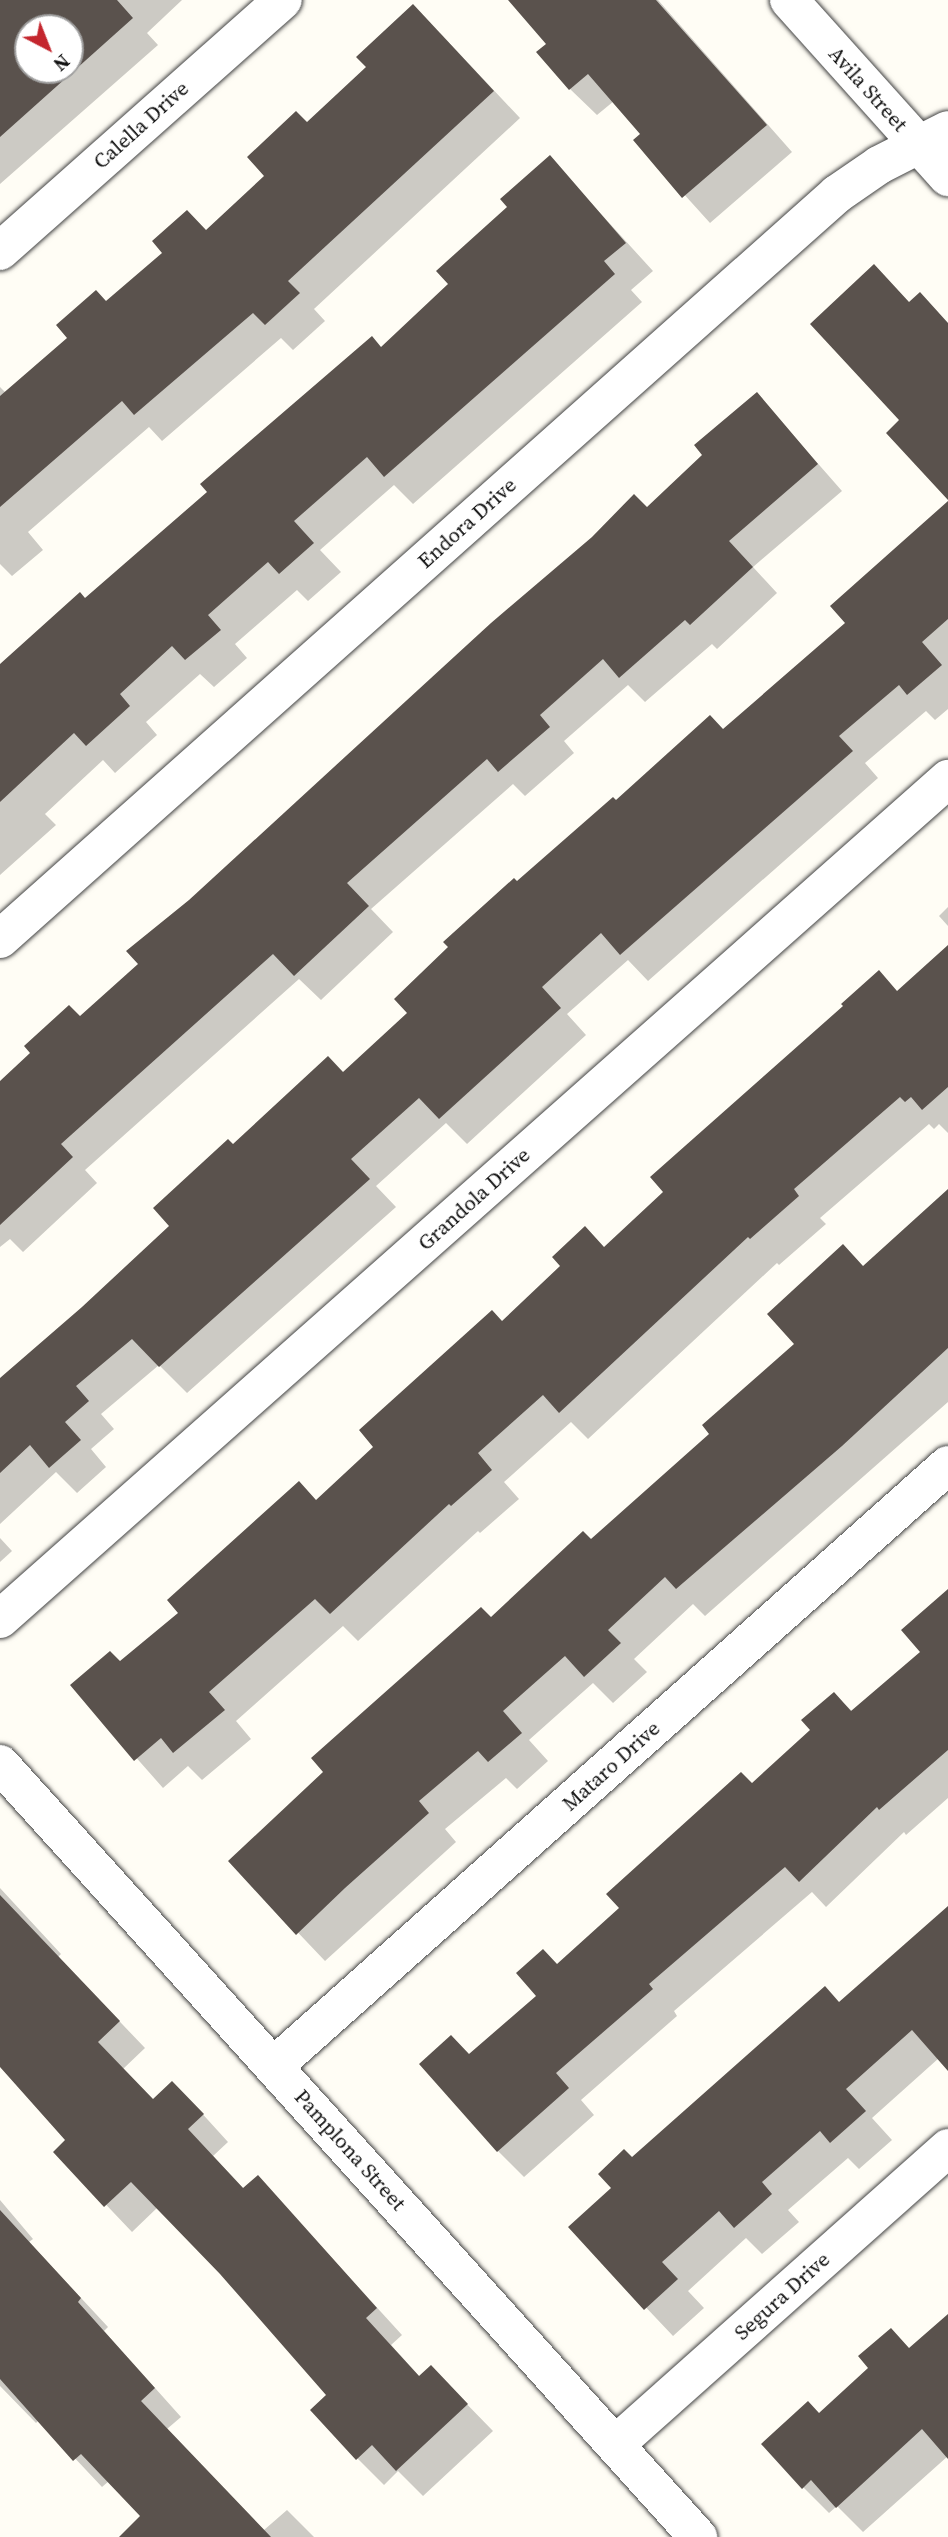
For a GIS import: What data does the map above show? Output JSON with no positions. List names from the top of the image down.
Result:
{
  "streets": {
    "street": [
      "Avila Street",
      "Calella Drive",
      "Endora Drive",
      "Grandola Drive",
      "Mataro Drive",
      "Pamplona Street",
      "Segura Drive"
    ]
  },
  "crossings": [
    ["Avila Street", "Endora Drive"],
    ["Mataro Drive", "Pamplona Street"],
    ["Pamplona Street", "Segura Drive"]
  ],
  "north": "bottom right"
}
